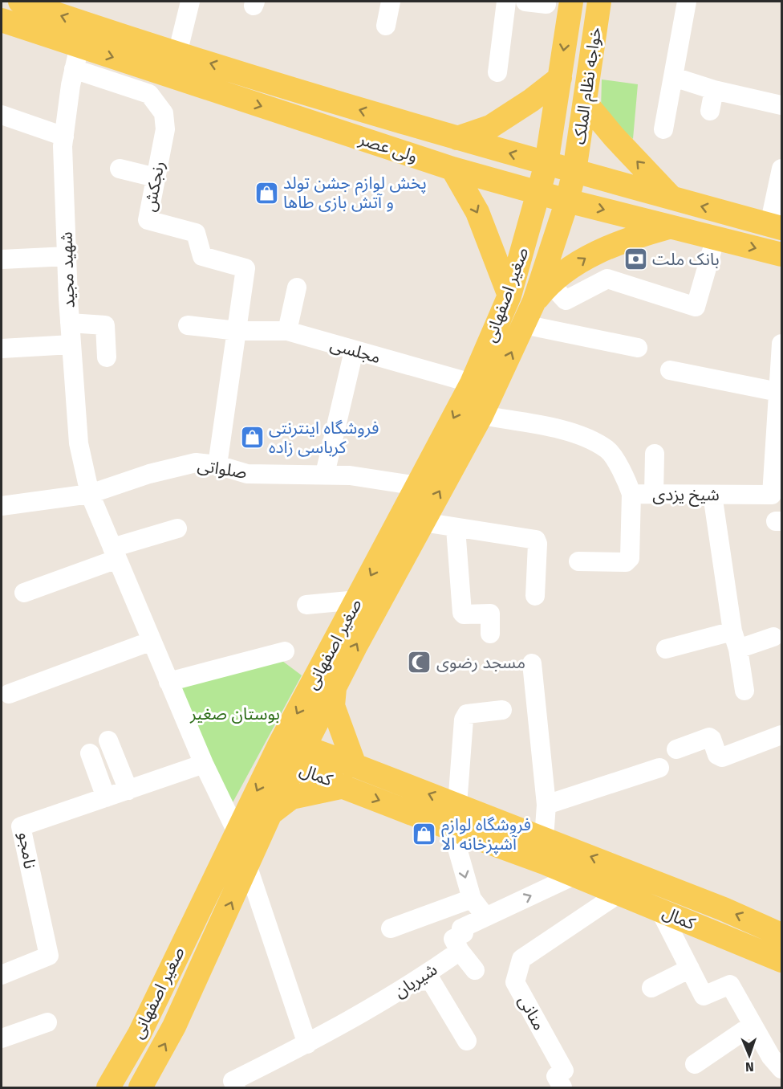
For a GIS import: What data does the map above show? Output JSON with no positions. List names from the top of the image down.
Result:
{
  "streets": {
    "main road": [
      "خواجه نظام الملک",
      "ولی عصر",
      "صغیر اصفهانی",
      "کمال"
    ],
    "street": [
      "رنجکش",
      "شهید مجید",
      "مجلسی",
      "صلواتی",
      "شیخ یزدی",
      "نامجو",
      "شیریان",
      "منانی"
    ]
  },
  "crossings": [
    ["خواجه نظام الملک", "ولی عصر"],
    ["خواجه نظام الملک", "صغیر اصفهانی"],
    ["ولی عصر", "شهید مجید"],
    ["ولی عصر", "صغیر اصفهانی"],
    ["رنجکش", "شهید مجید"],
    ["رنجکش", "مجلسی"],
    ["رنجکش", "صلواتی"],
    ["شهید مجید", "صغیر اصفهانی"],
    ["شهید مجید", "صلواتی"],
    ["شهید مجید", "نامجو"],
    ["صغیر اصفهانی", "مجلسی"],
    ["صغیر اصفهانی", "صلواتی"],
    ["صغیر اصفهانی", "شیخ یزدی"],
    ["صغیر اصفهانی", "کمال"],
    ["کمال", "منانی"]
  ],
  "parks": ["بوستان صغیر"],
  "places": {
    "shop": ["پخش لوازم جشن تولد و آتش بازی طاها", "فروشگاه اینترنتی کرباسی زاده", "فروشگاه لوازم آشپزخانه الا"],
    "bank": ["بانک ملت"],
    "mosque": ["مسجد رضوی"]
  },
  "north": "bottom"
}
